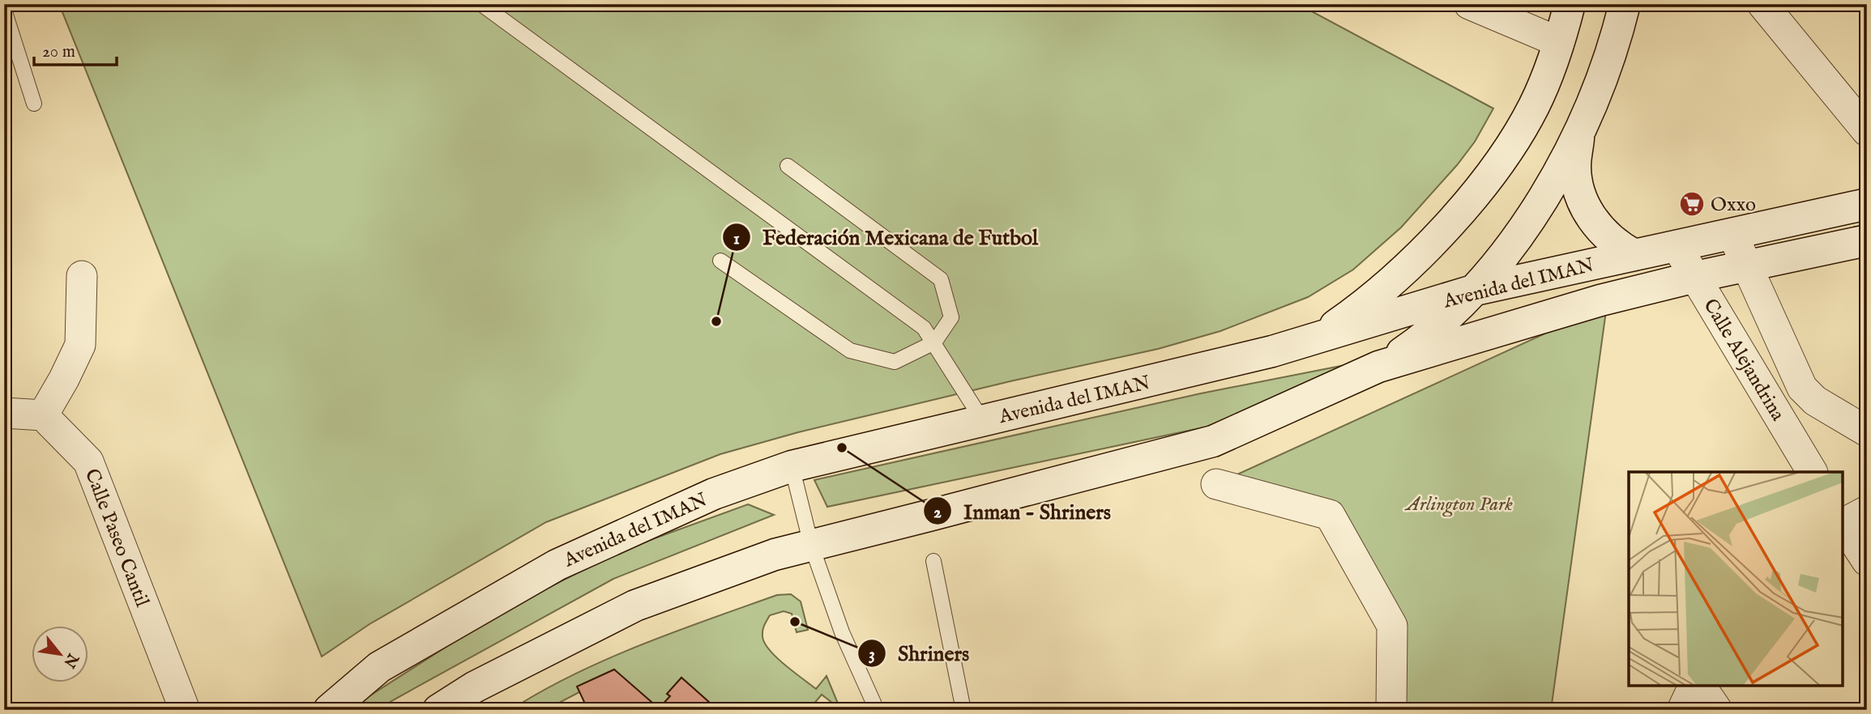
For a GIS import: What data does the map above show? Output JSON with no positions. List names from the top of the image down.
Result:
{
  "streets": {
    "main road": ["Avenida del IMAN"],
    "street": ["Calle Alejandrina", "Calle Paseo Cantil"]
  },
  "crossings": [
    ["Avenida del IMAN", "Calle Alejandrina"]
  ],
  "parks": ["Arlington Park"],
  "places": {
    "supermarket": ["Oxxo"],
    "other": ["Federación Mexicana de Futbol", "Inman - Shriners", "Shriners"]
  },
  "scale_bar": "20 m",
  "north": "bottom right"
}
